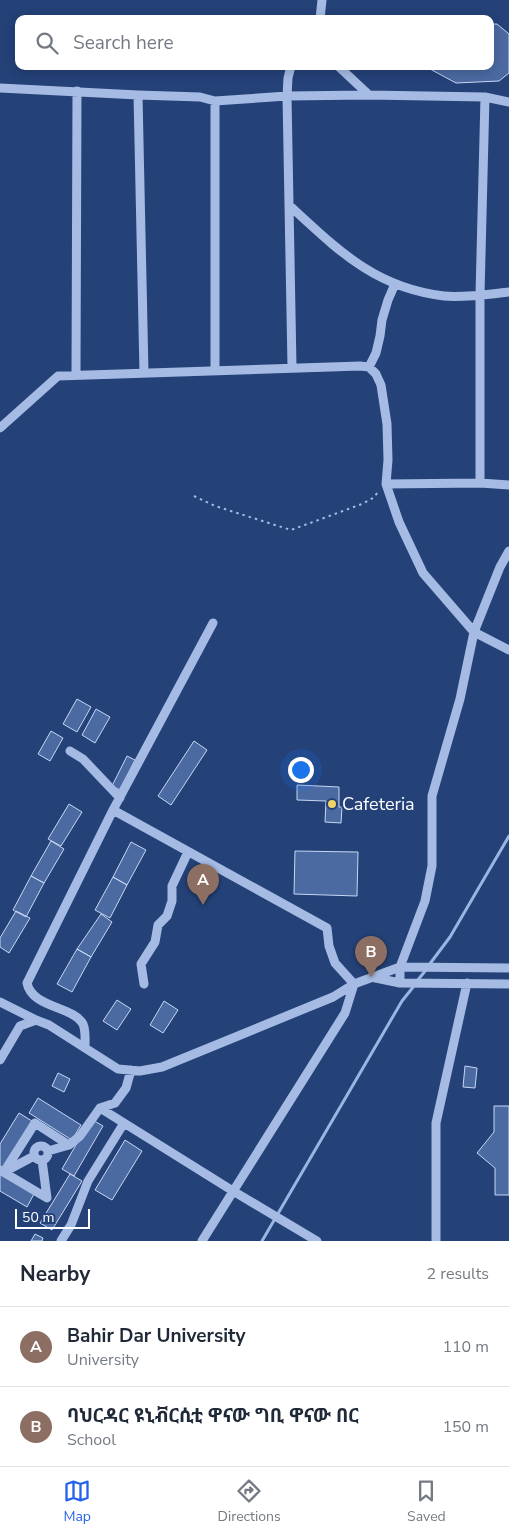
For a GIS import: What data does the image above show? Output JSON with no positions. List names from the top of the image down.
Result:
{
  "places": ["Cafeteria"],
  "scale_bar": "50 m",
  "page": {
    "search": "Search here",
    "pins": ["A", "B"],
    "scale": "50 m",
    "heading": ["Nearby", "2 results"],
    "list": [
      {
        "mark": "A",
        "name": "Bahir Dar University",
        "note": "University",
        "value": "110 m"
      },
      {
        "mark": "B",
        "name": "ባህርዳር ዩኒቭርሲቲ ዋናው ግቢ ዋናው በር",
        "note": "School",
        "value": "150 m"
      }
    ],
    "nav": ["Map", "Directions", "Saved"]
  }
}
